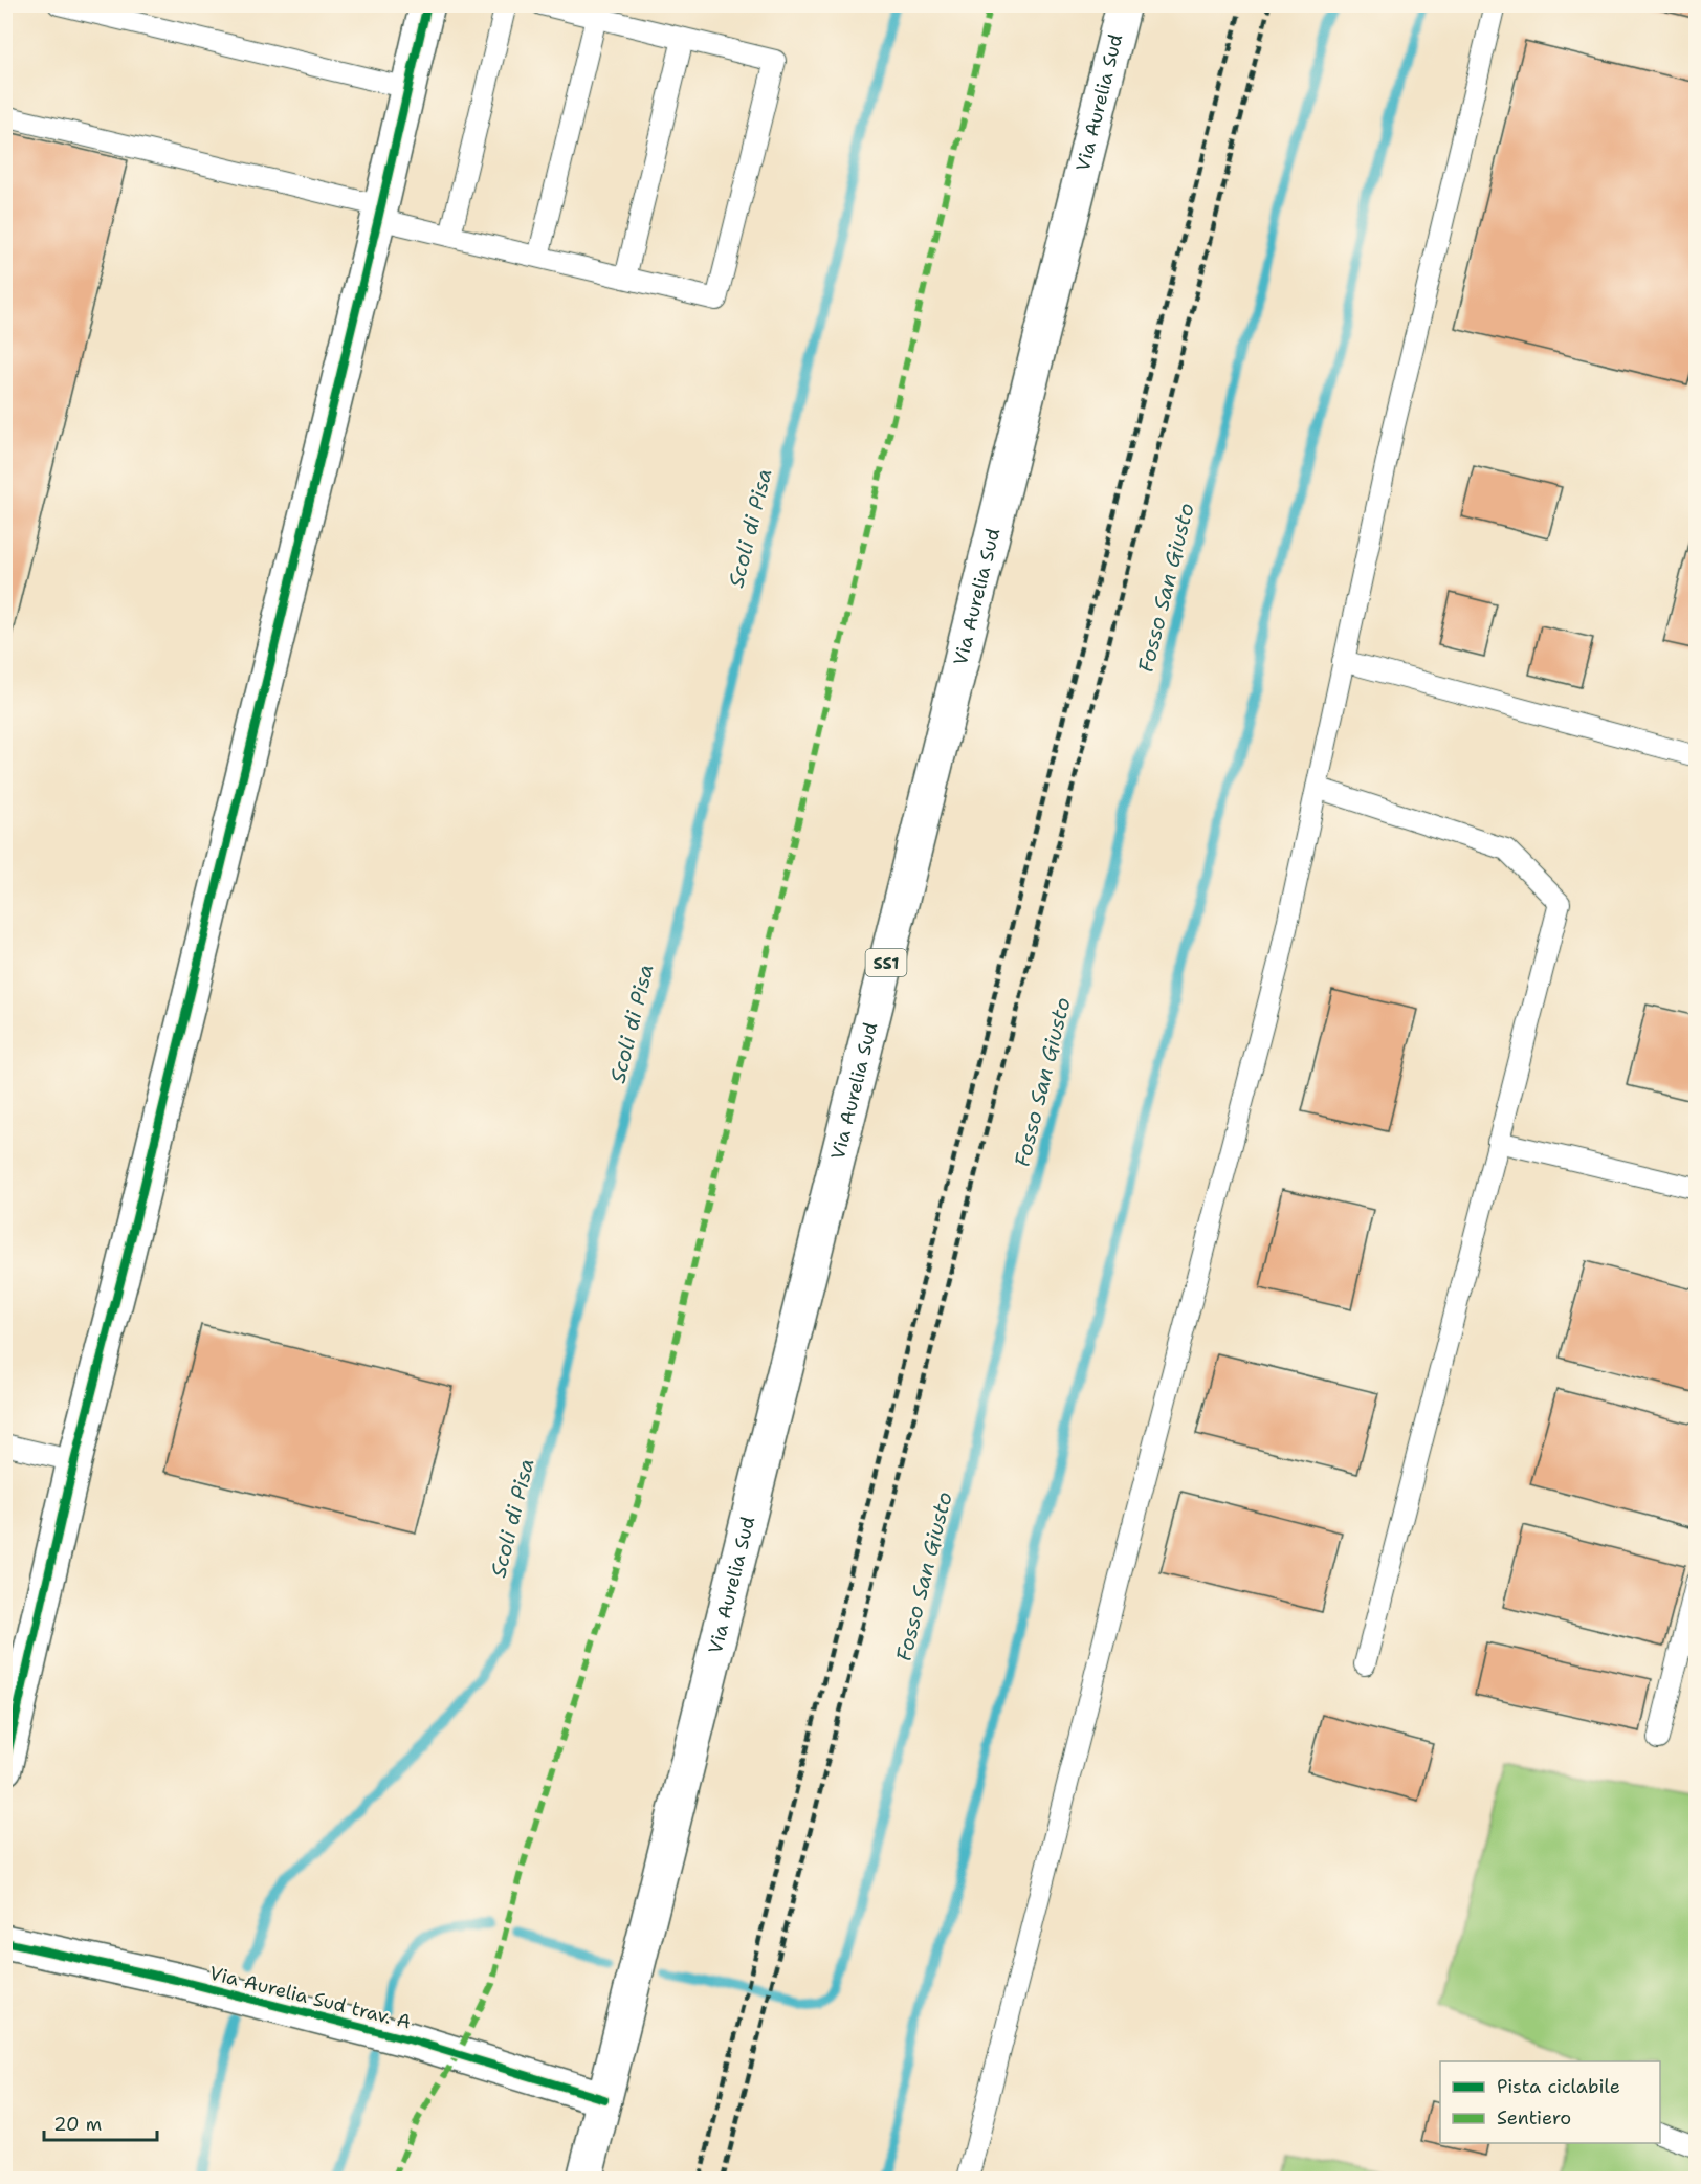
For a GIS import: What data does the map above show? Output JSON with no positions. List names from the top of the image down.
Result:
{
  "streets": {
    "street": ["Via Aurelia Sud", "SS1", "Via Aurelia Sud trav. A"]
  },
  "crossings": [
    ["Via Aurelia Sud", "Via Aurelia Sud trav. A"]
  ],
  "water": ["Scoli di Pisa", "Fosso San Giusto"],
  "legend": ["Pista ciclabile", "Sentiero"],
  "scale_bar": "20 m"
}
